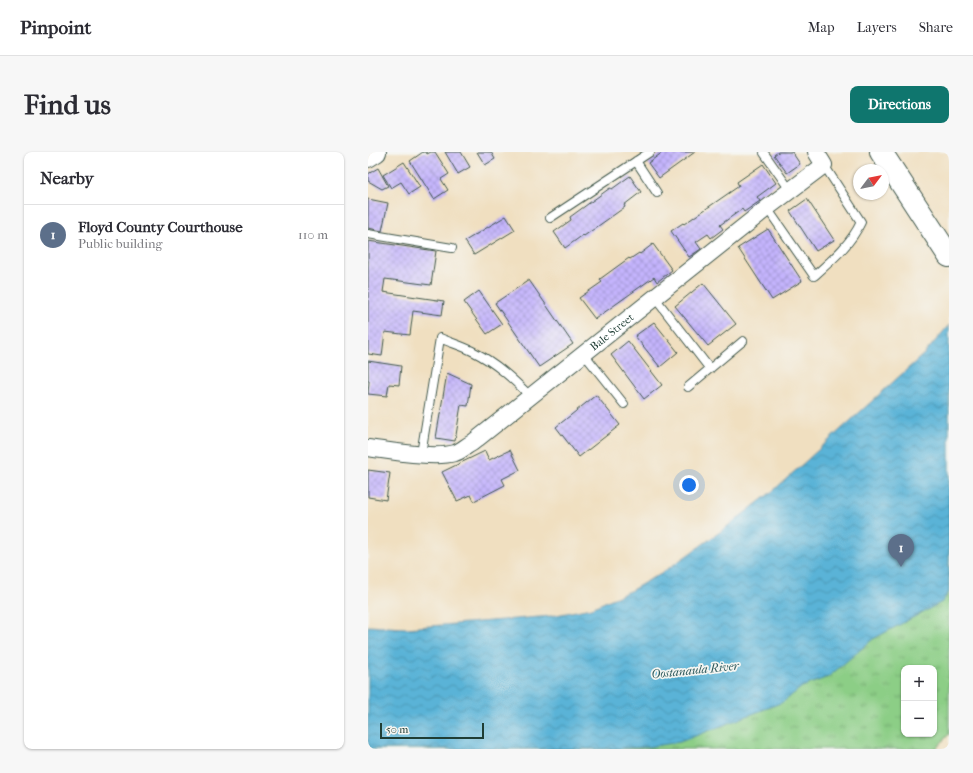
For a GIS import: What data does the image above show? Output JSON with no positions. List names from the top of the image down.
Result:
{
  "streets": {
    "street": ["Bale Street"]
  },
  "water": ["Oostanaula River"],
  "scale_bar": "50 m",
  "north": "top right",
  "page": {
    "header": "Pinpoint",
    "nav": ["Map", "Layers", "Share"],
    "buttons": "Directions",
    "title": "Find us",
    "heading": "Nearby",
    "list": [
      {
        "mark": "1",
        "name": "Floyd County Courthouse",
        "note": "Public building",
        "value": "110 m"
      }
    ],
    "pins": "1",
    "map_buttons": ["+", "−"],
    "scale": "50 m"
  }
}
